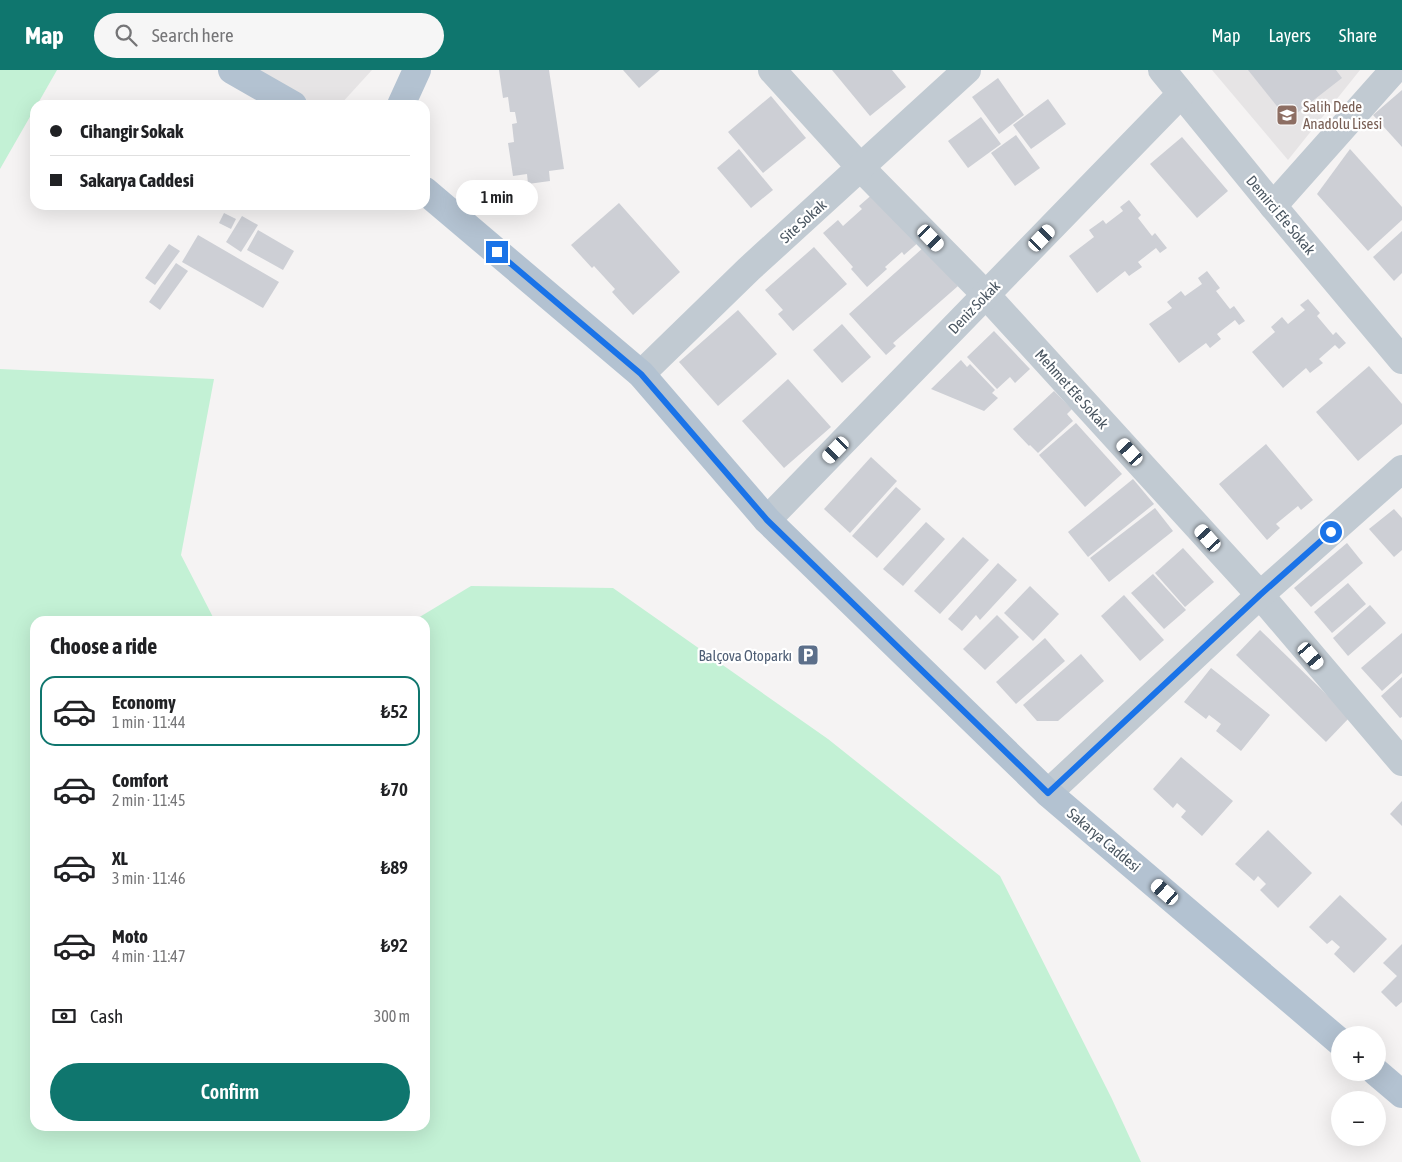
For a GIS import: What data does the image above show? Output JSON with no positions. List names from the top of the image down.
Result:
{
  "streets": {
    "main road": ["Sakarya Caddesi"],
    "street": [
      "Demirci Efe Sokak",
      "Site Sokak",
      "Deniz Sokak",
      "Mehmet Efe Sokak"
    ]
  },
  "crossings": [
    ["Demirci Efe Sokak", "Deniz Sokak"],
    ["Site Sokak", "Mehmet Efe Sokak"],
    ["Site Sokak", "Sakarya Caddesi"],
    ["Deniz Sokak", "Mehmet Efe Sokak"],
    ["Deniz Sokak", "Sakarya Caddesi"]
  ],
  "places": {
    "school or university": ["Salih Dede Anadolu Lisesi"],
    "parking": ["Balçova Otoparkı"]
  },
  "page": {
    "header": "Map",
    "search": "Search here",
    "nav": ["Map", "Layers", "Share"],
    "banner": ["Cihangir Sokak", "Sakarya Caddesi"],
    "bubble": "1 min",
    "heading": "Choose a ride",
    "list": [
      {
        "name": "Economy",
        "note": "1 min · 11:44",
        "value": "₺52"
      },
      {
        "name": "Comfort",
        "note": "2 min · 11:45",
        "value": "₺70"
      },
      {
        "name": "XL",
        "note": "3 min · 11:46",
        "value": "₺89"
      },
      {
        "name": "Moto",
        "note": "4 min · 11:47",
        "value": "₺92"
      }
    ],
    "pay": ["Cash", "300 m"],
    "map_buttons": ["+", "−"],
    "buttons": "Confirm"
  }
}
